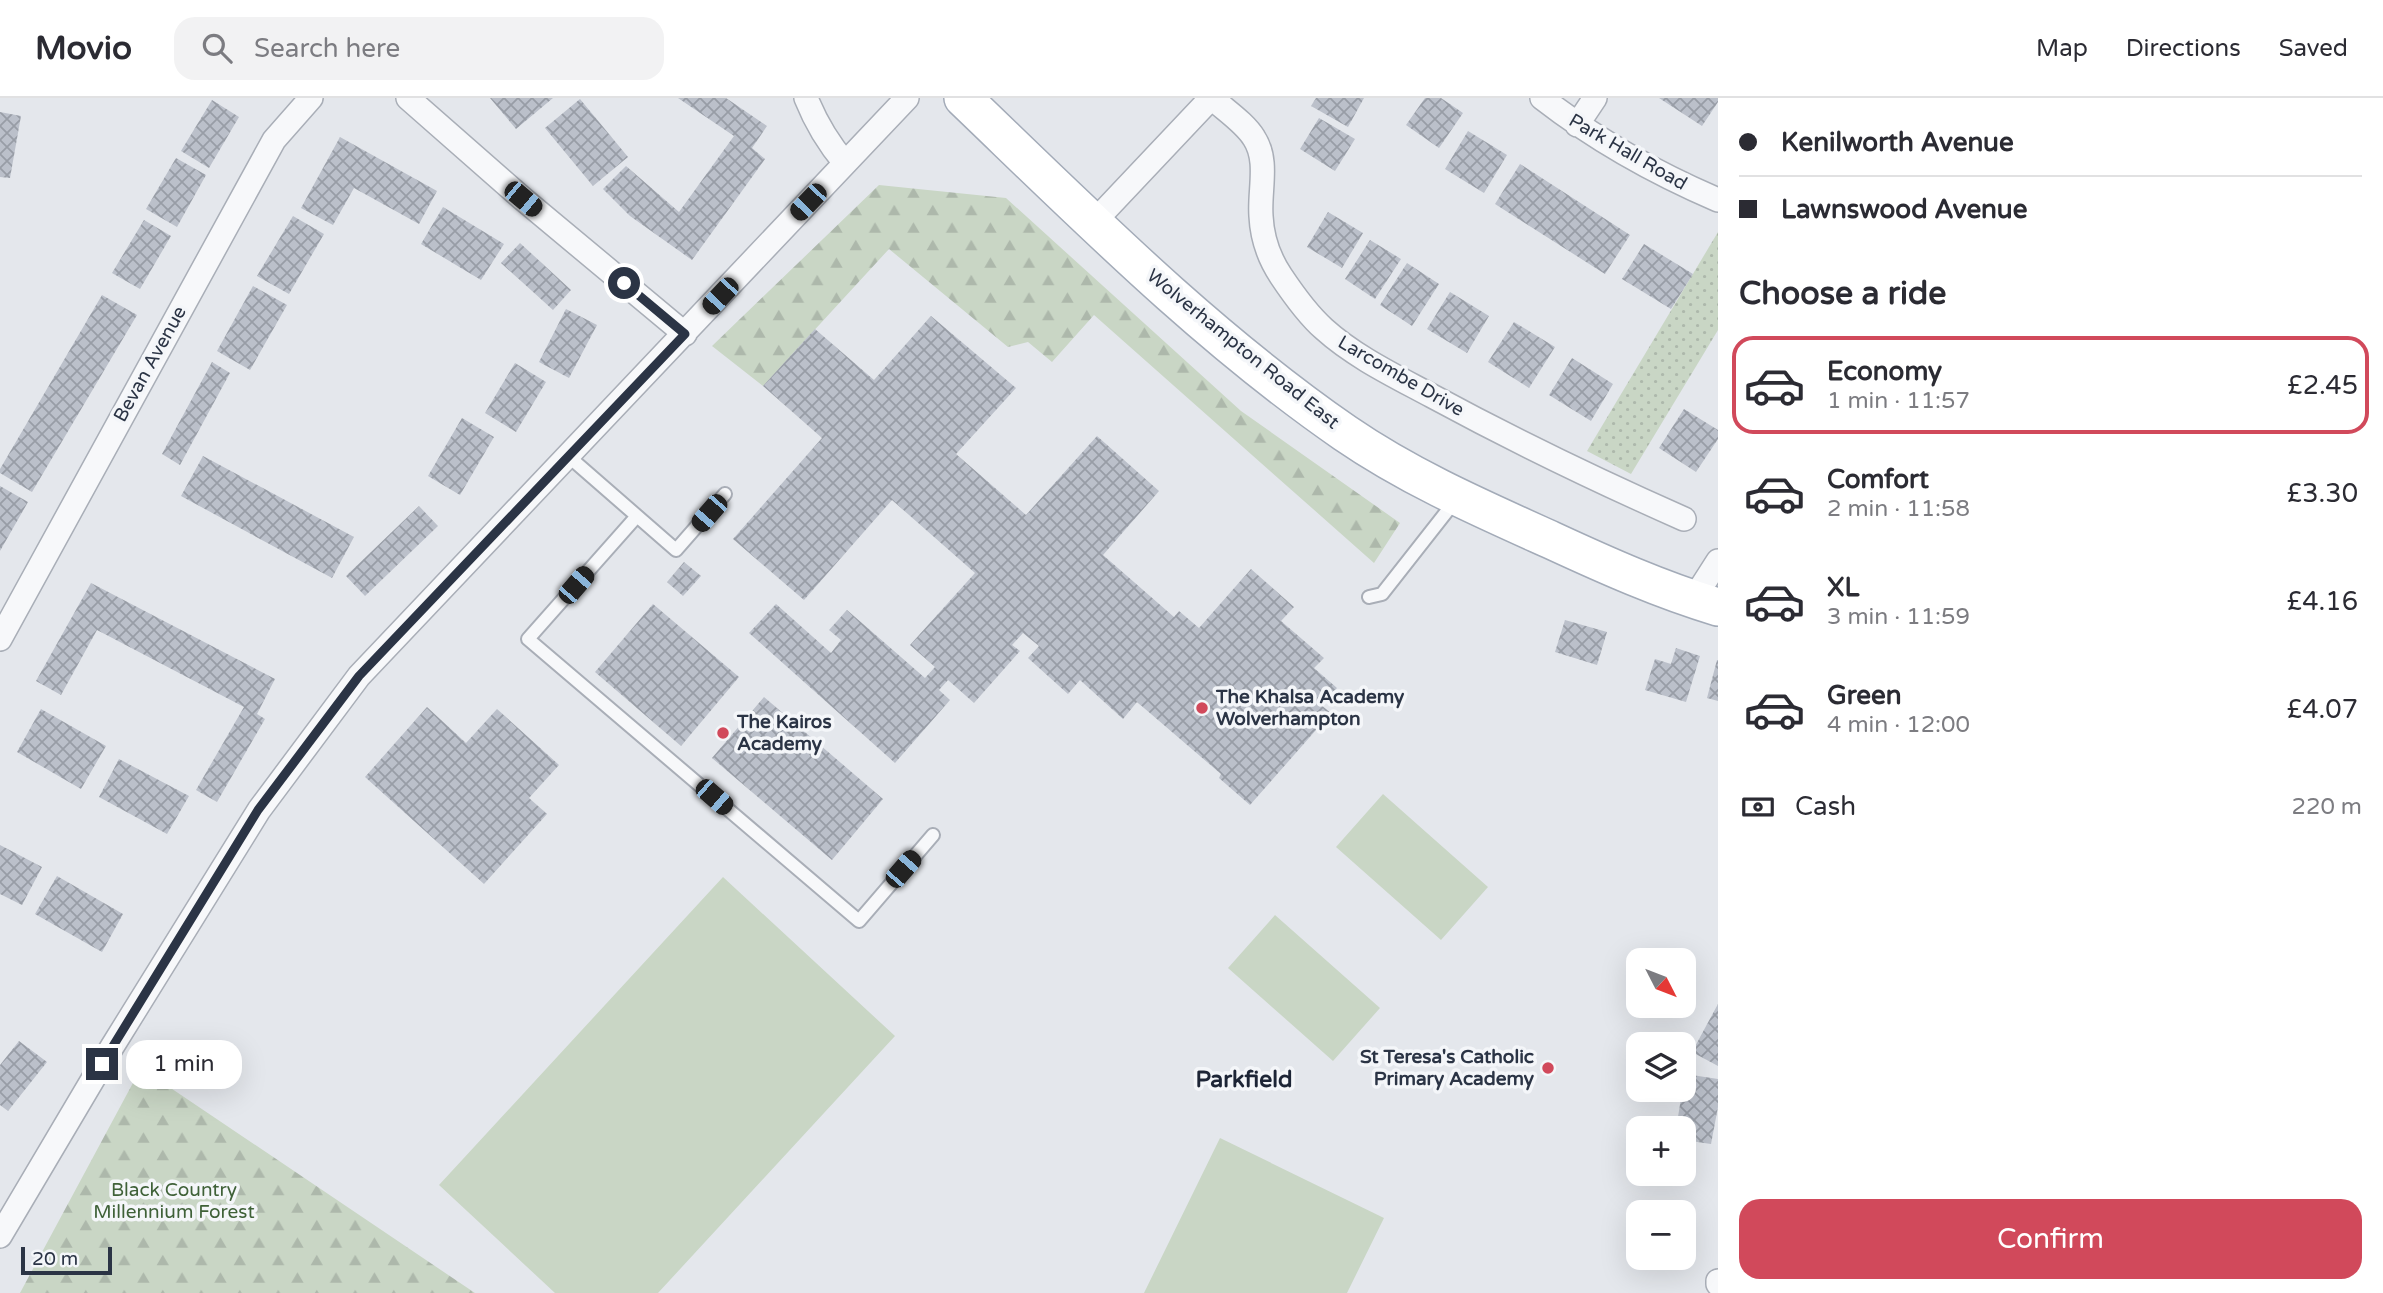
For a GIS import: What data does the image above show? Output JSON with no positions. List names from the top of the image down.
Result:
{
  "streets": {
    "main road": ["Wolverhampton Road East"],
    "street": ["Park Hall Road", "Bevan Avenue", "Larcombe Drive"]
  },
  "districts": ["Parkfield"],
  "parks": ["Black Country Millennium Forest"],
  "places": ["The Khalsa Academy Wolverhampton", "The Kairos Academy", "St Teresa's Catholic Primary Academy"],
  "scale_bar": "20 m",
  "north": "bottom right",
  "page": {
    "header": "Movio",
    "search": "Search here",
    "nav": ["Map", "Directions", "Saved"],
    "banner": ["Kenilworth Avenue", "Lawnswood Avenue"],
    "heading": "Choose a ride",
    "list": [
      {
        "name": "Economy",
        "note": "1 min · 11:57",
        "value": "£2.45"
      },
      {
        "name": "Comfort",
        "note": "2 min · 11:58",
        "value": "£3.30"
      },
      {
        "name": "XL",
        "note": "3 min · 11:59",
        "value": "£4.16"
      },
      {
        "name": "Green",
        "note": "4 min · 12:00",
        "value": "£4.07"
      }
    ],
    "pay": ["Cash", "220 m"],
    "map_buttons": ["+", "−"],
    "bubble": "1 min",
    "buttons": "Confirm",
    "scale": "20 m"
  }
}
